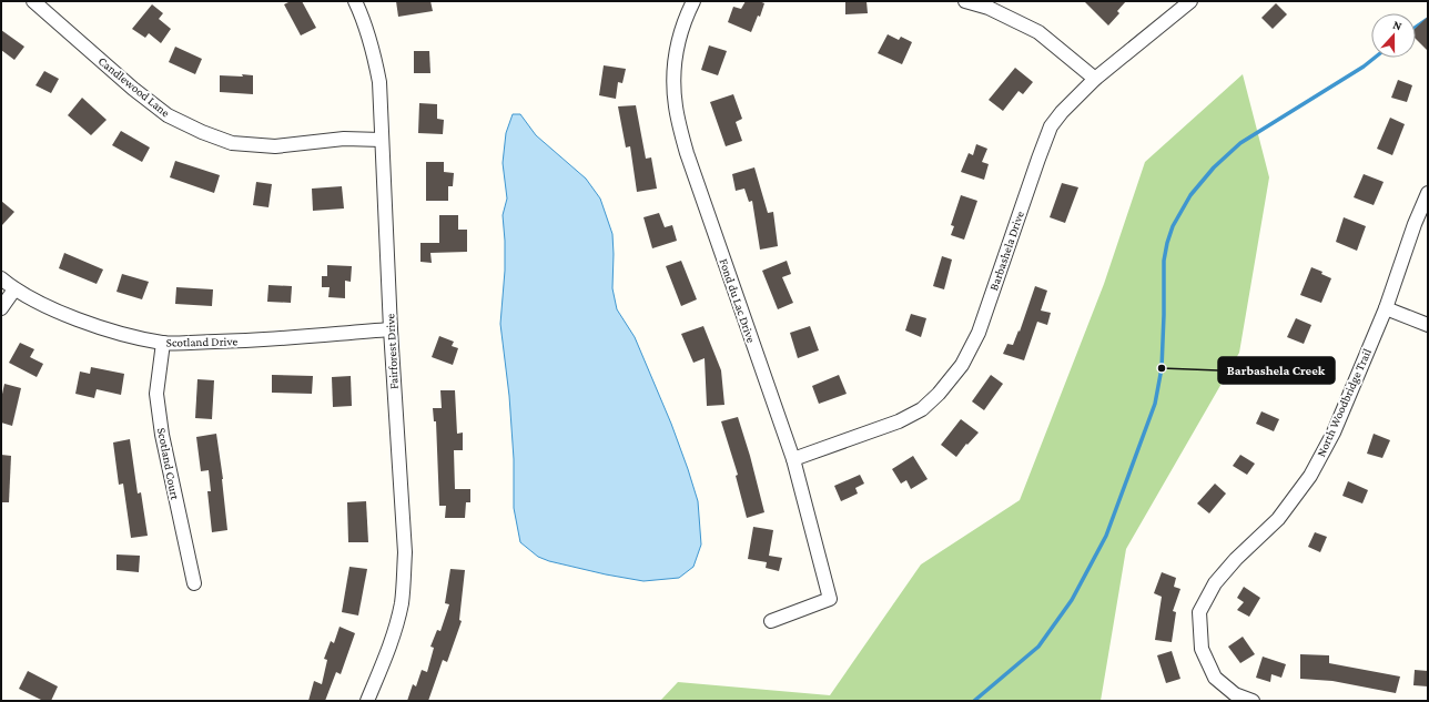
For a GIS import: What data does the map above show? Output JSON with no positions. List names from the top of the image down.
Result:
{
  "streets": {
    "street": [
      "Candlewood Lane",
      "Barbashela Drive",
      "Fond du Lac Drive",
      "Scotland Drive",
      "Fairforest Drive",
      "North Woodbridge Trail",
      "Scotland Court"
    ]
  },
  "crossings": [
    ["Candlewood Lane", "Fairforest Drive"],
    ["Barbashela Drive", "Fond du Lac Drive"],
    ["Scotland Drive", "Fairforest Drive"],
    ["Scotland Drive", "Scotland Court"]
  ],
  "places": ["Barbashela Creek"],
  "north": "top"
}
